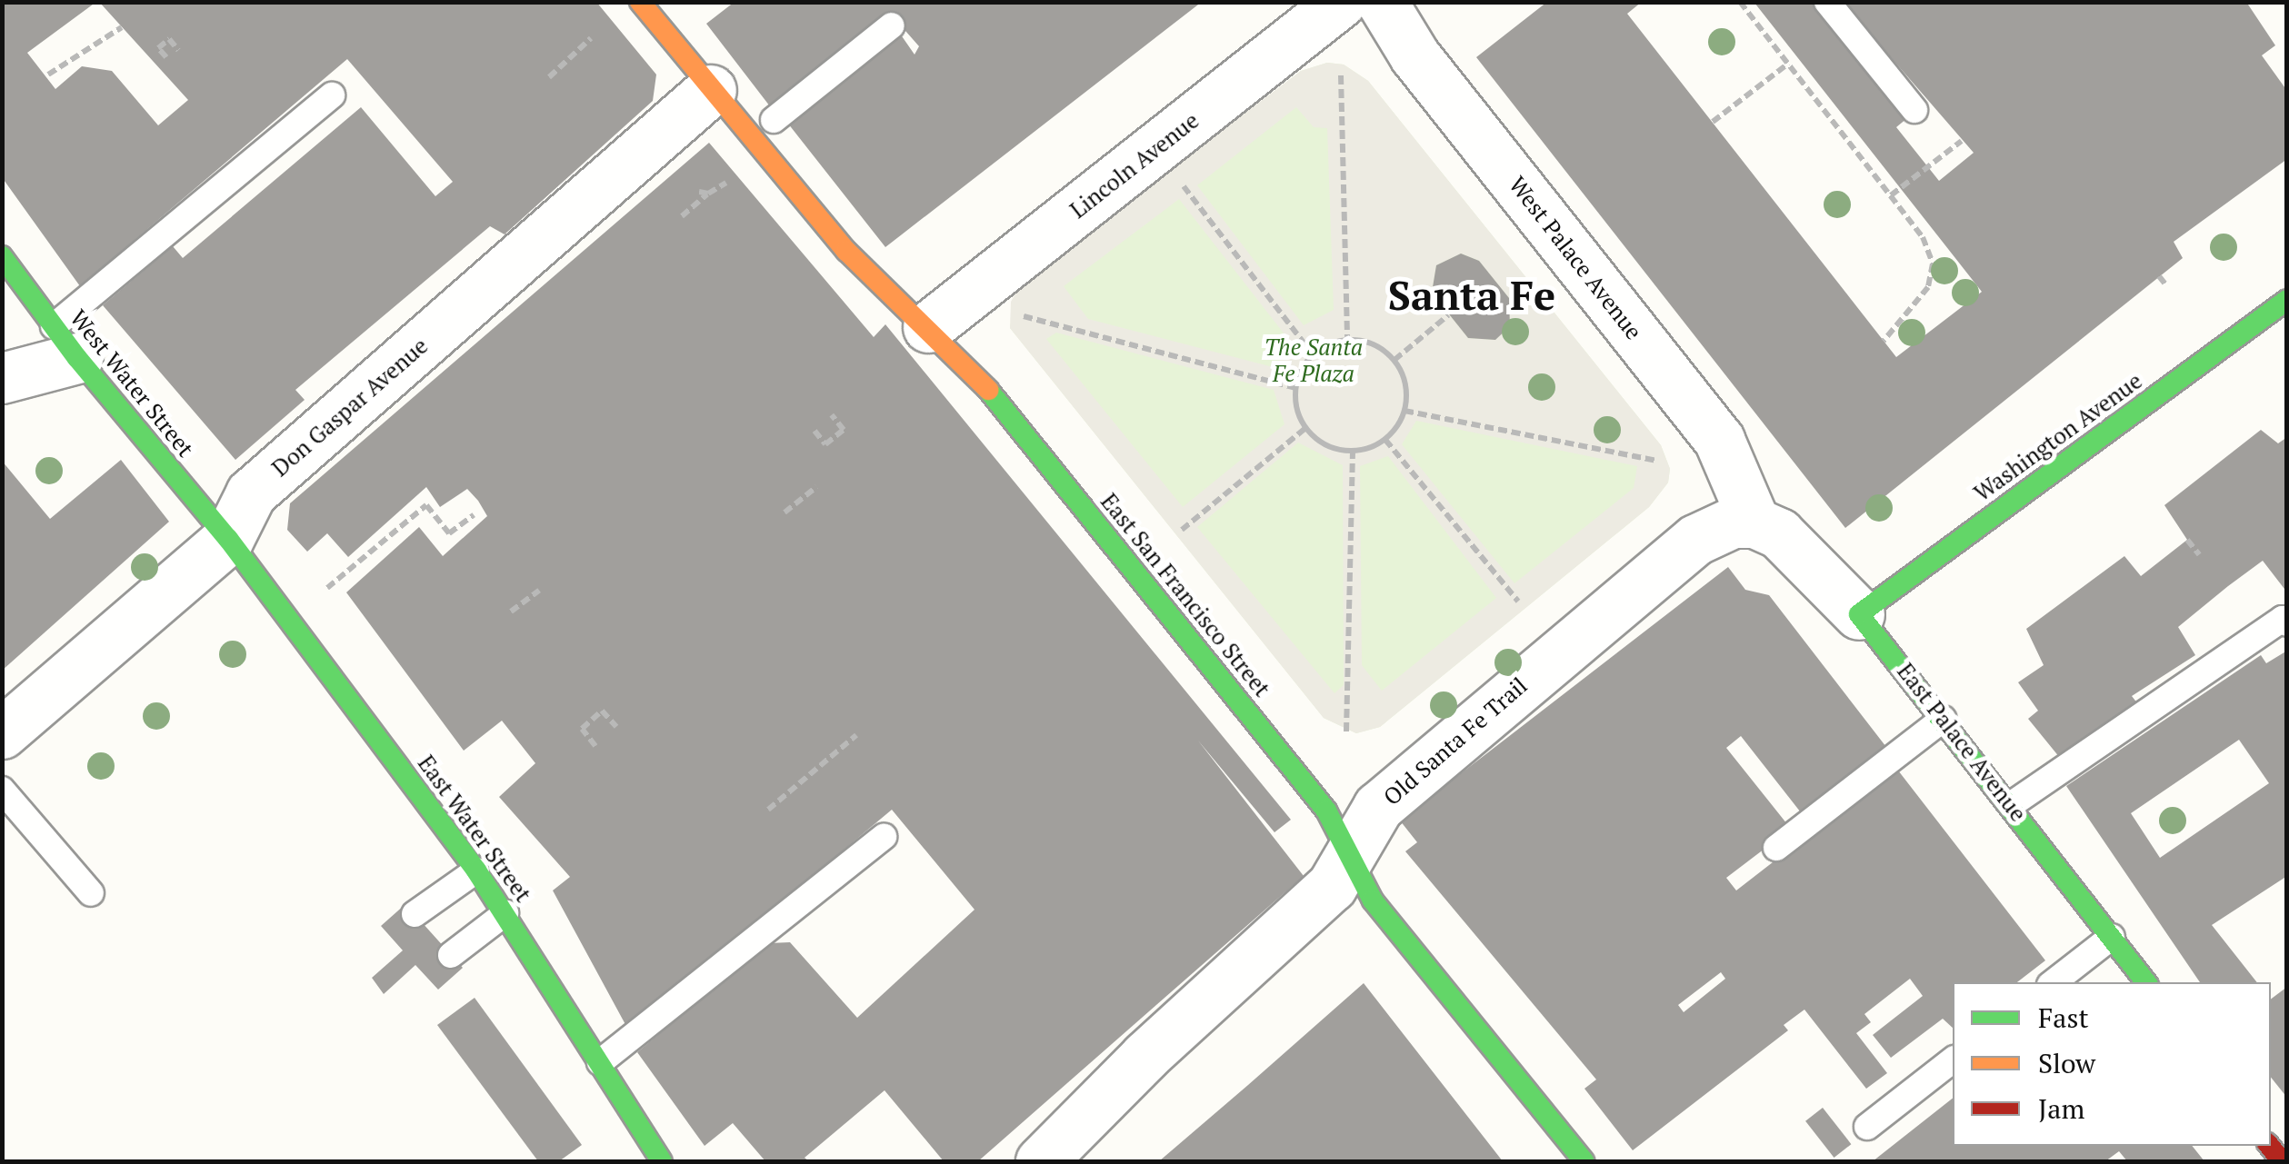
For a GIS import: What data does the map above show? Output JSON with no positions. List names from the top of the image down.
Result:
{
  "streets": {
    "street": [
      "Lincoln Avenue",
      "West Palace Avenue",
      "West Water Street",
      "Don Gaspar Avenue",
      "Washington Avenue",
      "East San Francisco Street",
      "Old Santa Fe Trail",
      "East Palace Avenue",
      "East Water Street"
    ]
  },
  "crossings": [
    ["Lincoln Avenue", "East San Francisco Street"],
    ["West Palace Avenue", "Old Santa Fe Trail"],
    ["West Palace Avenue", "East Palace Avenue"],
    ["West Water Street", "Don Gaspar Avenue"],
    ["West Water Street", "East Water Street"],
    ["Don Gaspar Avenue", "East San Francisco Street"],
    ["Don Gaspar Avenue", "East Water Street"],
    ["Washington Avenue", "East Palace Avenue"],
    ["East San Francisco Street", "Old Santa Fe Trail"],
    ["Old Santa Fe Trail", "East Palace Avenue"]
  ],
  "districts": ["Santa Fe"],
  "parks": ["The Santa Fe Plaza"],
  "legend": ["Fast", "Slow", "Jam"]
}
